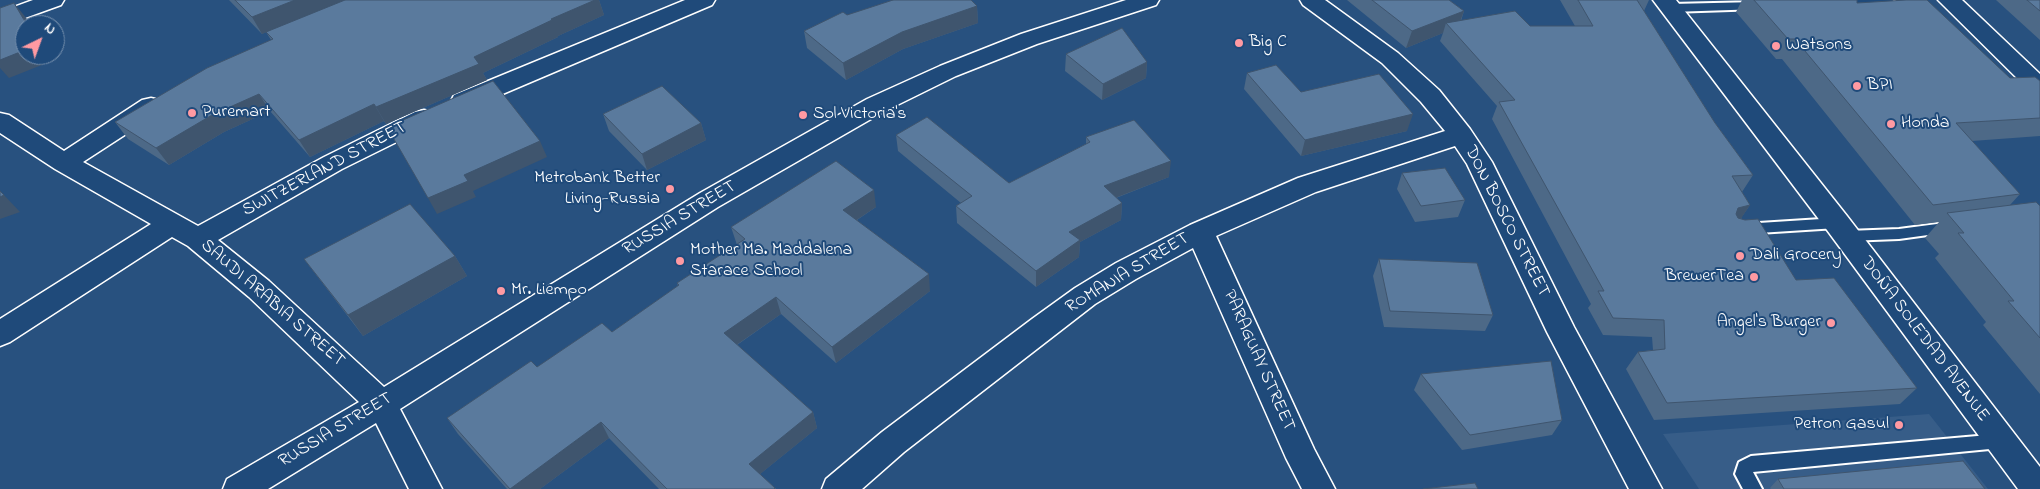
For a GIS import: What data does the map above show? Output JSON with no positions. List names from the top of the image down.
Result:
{
  "streets": {
    "street": [
      "SWITZERLAND STREET",
      "RUSSIA STREET",
      "DON BOSCO STREET",
      "ROMANIA STREET",
      "SAUDI ARABIA STREET",
      "DOÑA SOLEDAD AVENUE",
      "PARAGUAY STREET"
    ]
  },
  "crossings": [
    ["SWITZERLAND STREET", "SAUDI ARABIA STREET"],
    ["RUSSIA STREET", "SAUDI ARABIA STREET"],
    ["DON BOSCO STREET", "ROMANIA STREET"],
    ["ROMANIA STREET", "PARAGUAY STREET"]
  ],
  "places": [
    "Big C",
    "Watsons",
    "BPI",
    "Puremart",
    "Sol Victoria's",
    "Honda",
    "Metrobank Better Living-Russia",
    "Dali Grocery",
    "Mother Ma. Maddalena Starace School",
    "BrewerTea",
    "Mr. Liempo",
    "Angel's Burger",
    "Petron Gasul"
  ],
  "north": "top right"
}
